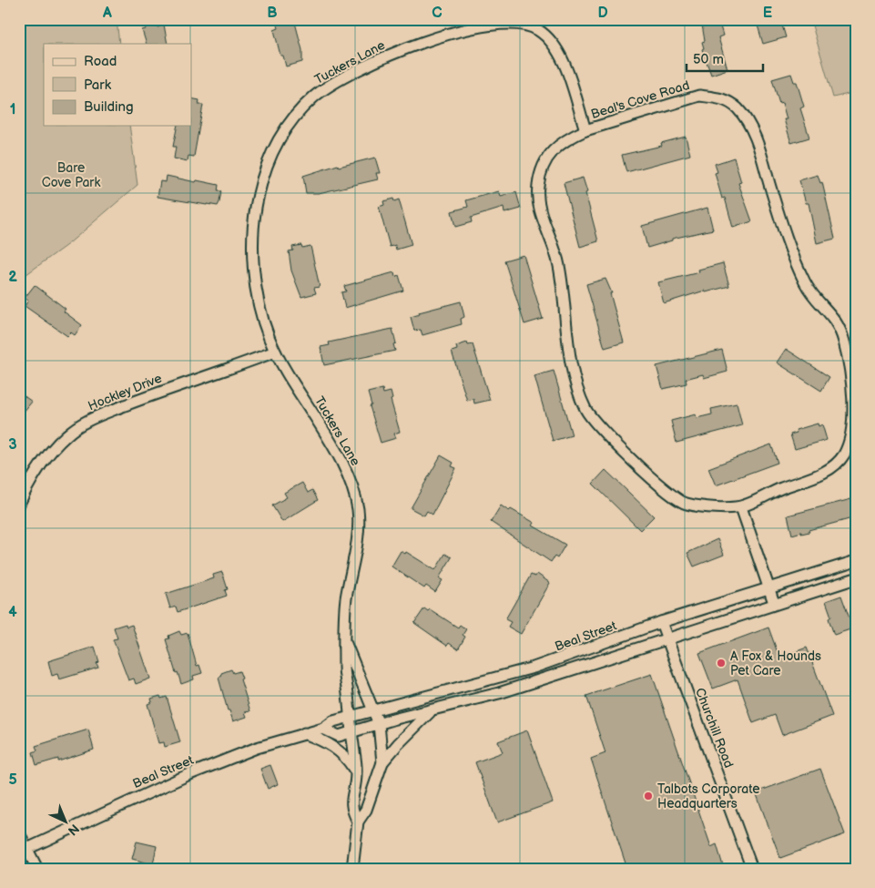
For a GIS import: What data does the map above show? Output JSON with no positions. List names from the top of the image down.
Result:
{
  "streets": {
    "street": [
      "Tuckers Lane",
      "Beal's Cove Road",
      "Hockley Drive",
      "Beal Street",
      "Churchill Road"
    ]
  },
  "crossings": [
    ["Tuckers Lane", "Beal's Cove Road"],
    ["Tuckers Lane", "Hockley Drive"],
    ["Tuckers Lane", "Beal Street"],
    ["Beal Street", "Churchill Road"]
  ],
  "parks": ["Bare Cove Park"],
  "places": ["A Fox & Hounds Pet Care", "Talbots Corporate Headquarters"],
  "legend": ["Road", "Park", "Building"],
  "scale_bar": "50 m",
  "north": "bottom right",
  "grid": {
    "columns": [
      "A",
      "B",
      "C",
      "D",
      "E"
    ],
    "rows": [
      "1",
      "2",
      "3",
      "4",
      "5"
    ]
  }
}
